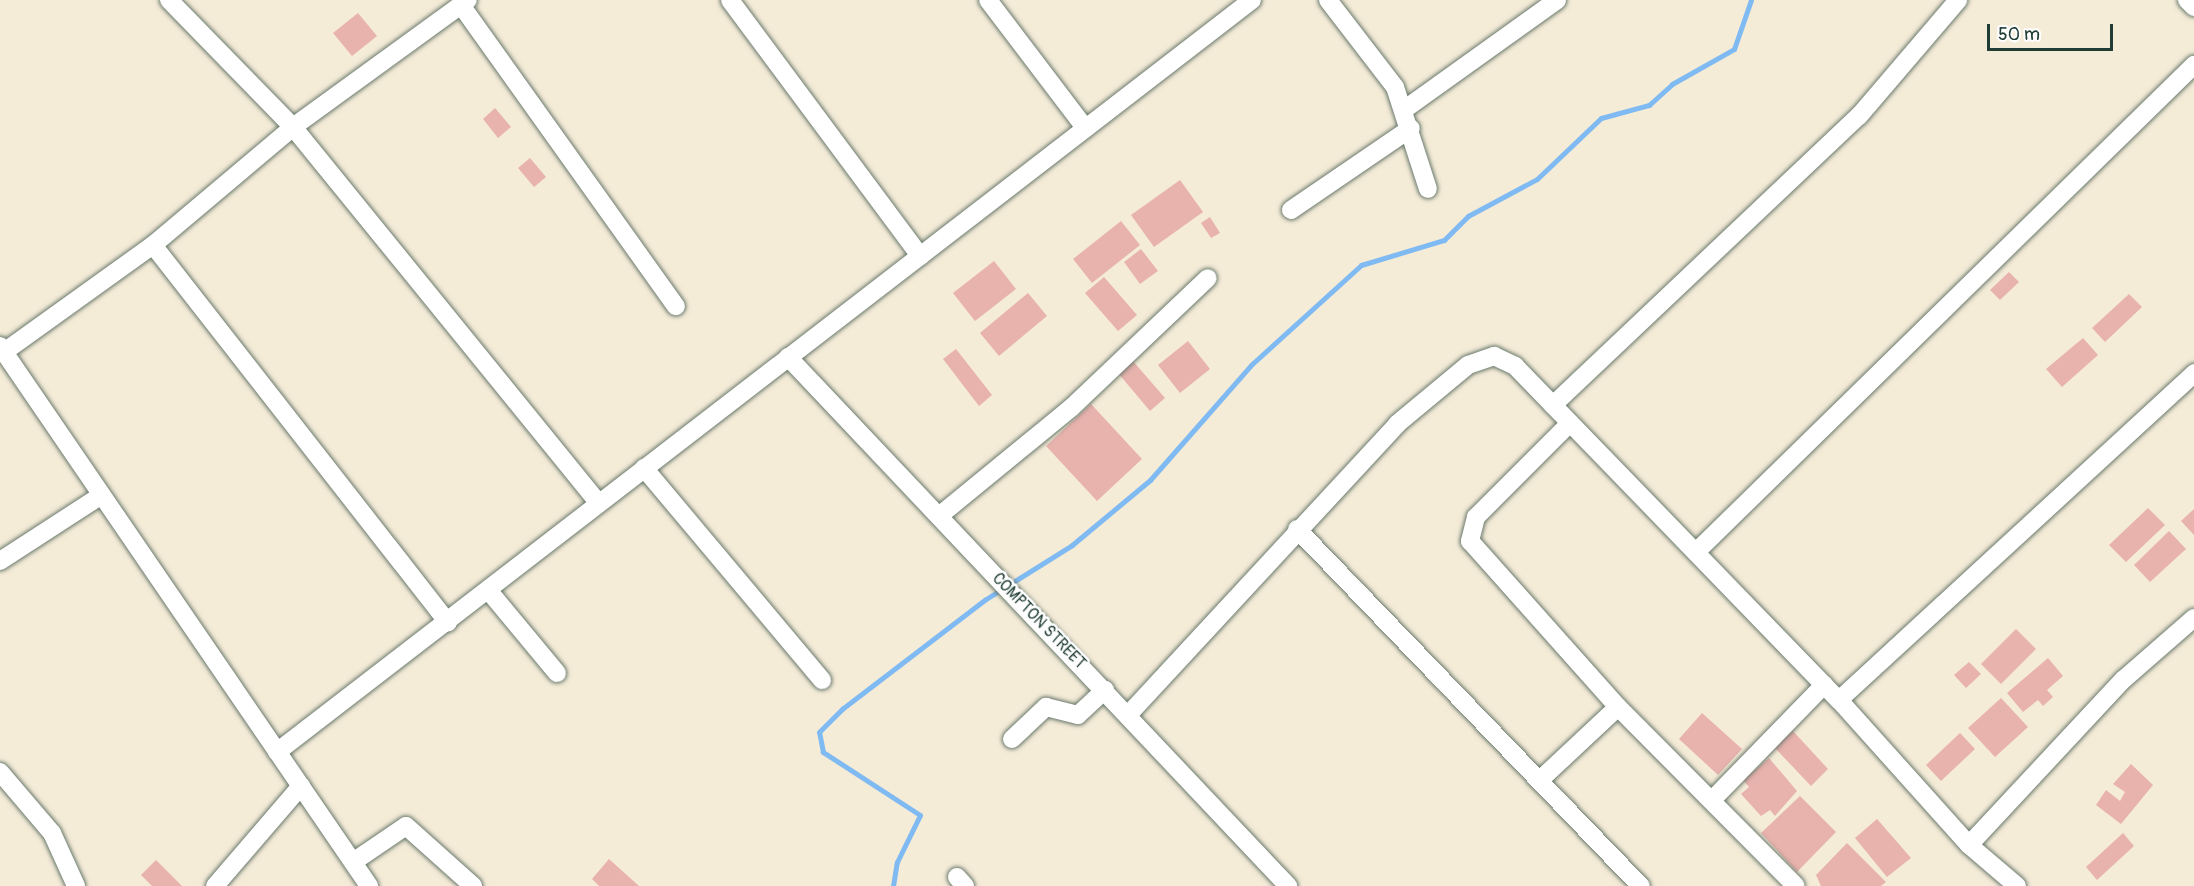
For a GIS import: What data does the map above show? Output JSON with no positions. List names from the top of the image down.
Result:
{
  "streets": {
    "street": ["COMPTON STREET"]
  },
  "scale_bar": "50 m"
}
